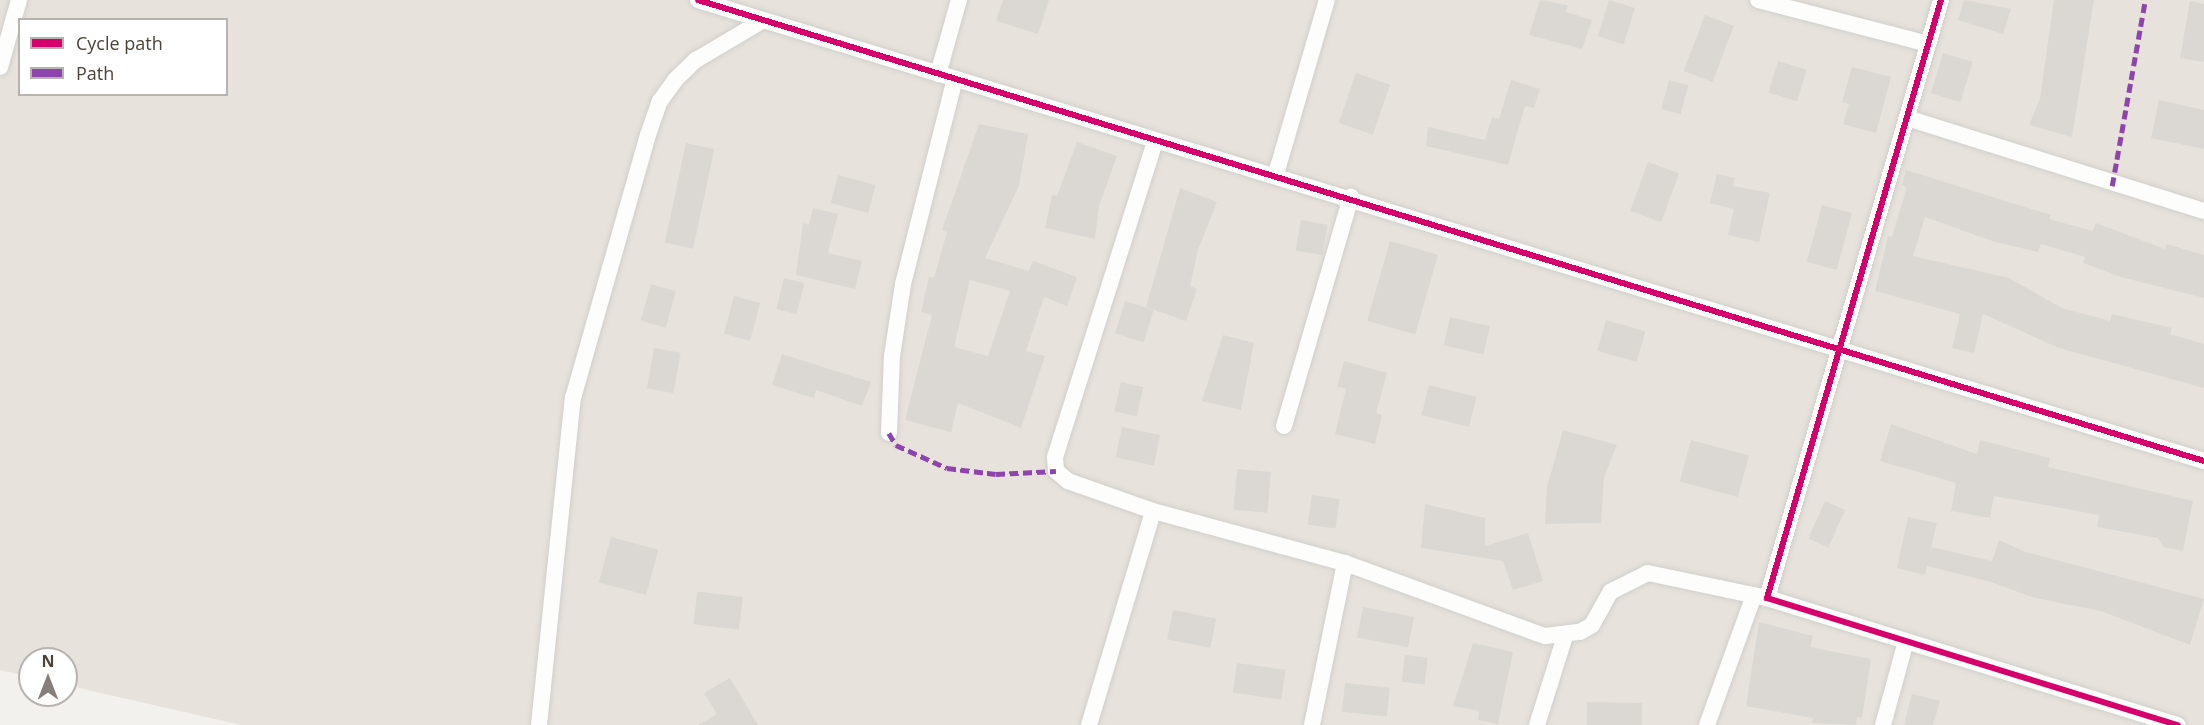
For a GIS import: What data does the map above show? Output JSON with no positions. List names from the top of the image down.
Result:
{
  "legend": ["Cycle path", "Path"],
  "north": "top"
}
